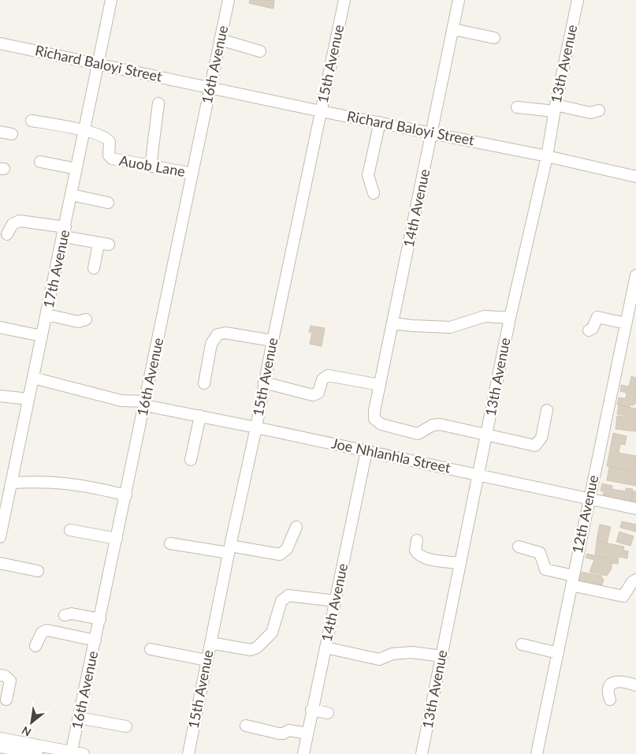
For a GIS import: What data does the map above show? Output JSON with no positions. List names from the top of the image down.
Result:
{
  "streets": {
    "street": [
      "Richard Baloyi Street",
      "15th Avenue",
      "13th Avenue",
      "16th Avenue",
      "Auob Lane",
      "14th Avenue",
      "17th Avenue",
      "Joe Nhlanhla Street",
      "12th Avenue"
    ]
  },
  "crossings": [
    ["Richard Baloyi Street", "15th Avenue"],
    ["Richard Baloyi Street", "13th Avenue"],
    ["Richard Baloyi Street", "16th Avenue"],
    ["Richard Baloyi Street", "14th Avenue"],
    ["Richard Baloyi Street", "17th Avenue"],
    ["15th Avenue", "Joe Nhlanhla Street"],
    ["13th Avenue", "14th Avenue"],
    ["13th Avenue", "Joe Nhlanhla Street"],
    ["16th Avenue", "Auob Lane"],
    ["16th Avenue", "Joe Nhlanhla Street"],
    ["Auob Lane", "17th Avenue"],
    ["14th Avenue", "Joe Nhlanhla Street"],
    ["17th Avenue", "Joe Nhlanhla Street"],
    ["Joe Nhlanhla Street", "12th Avenue"]
  ],
  "north": "bottom left"
}
